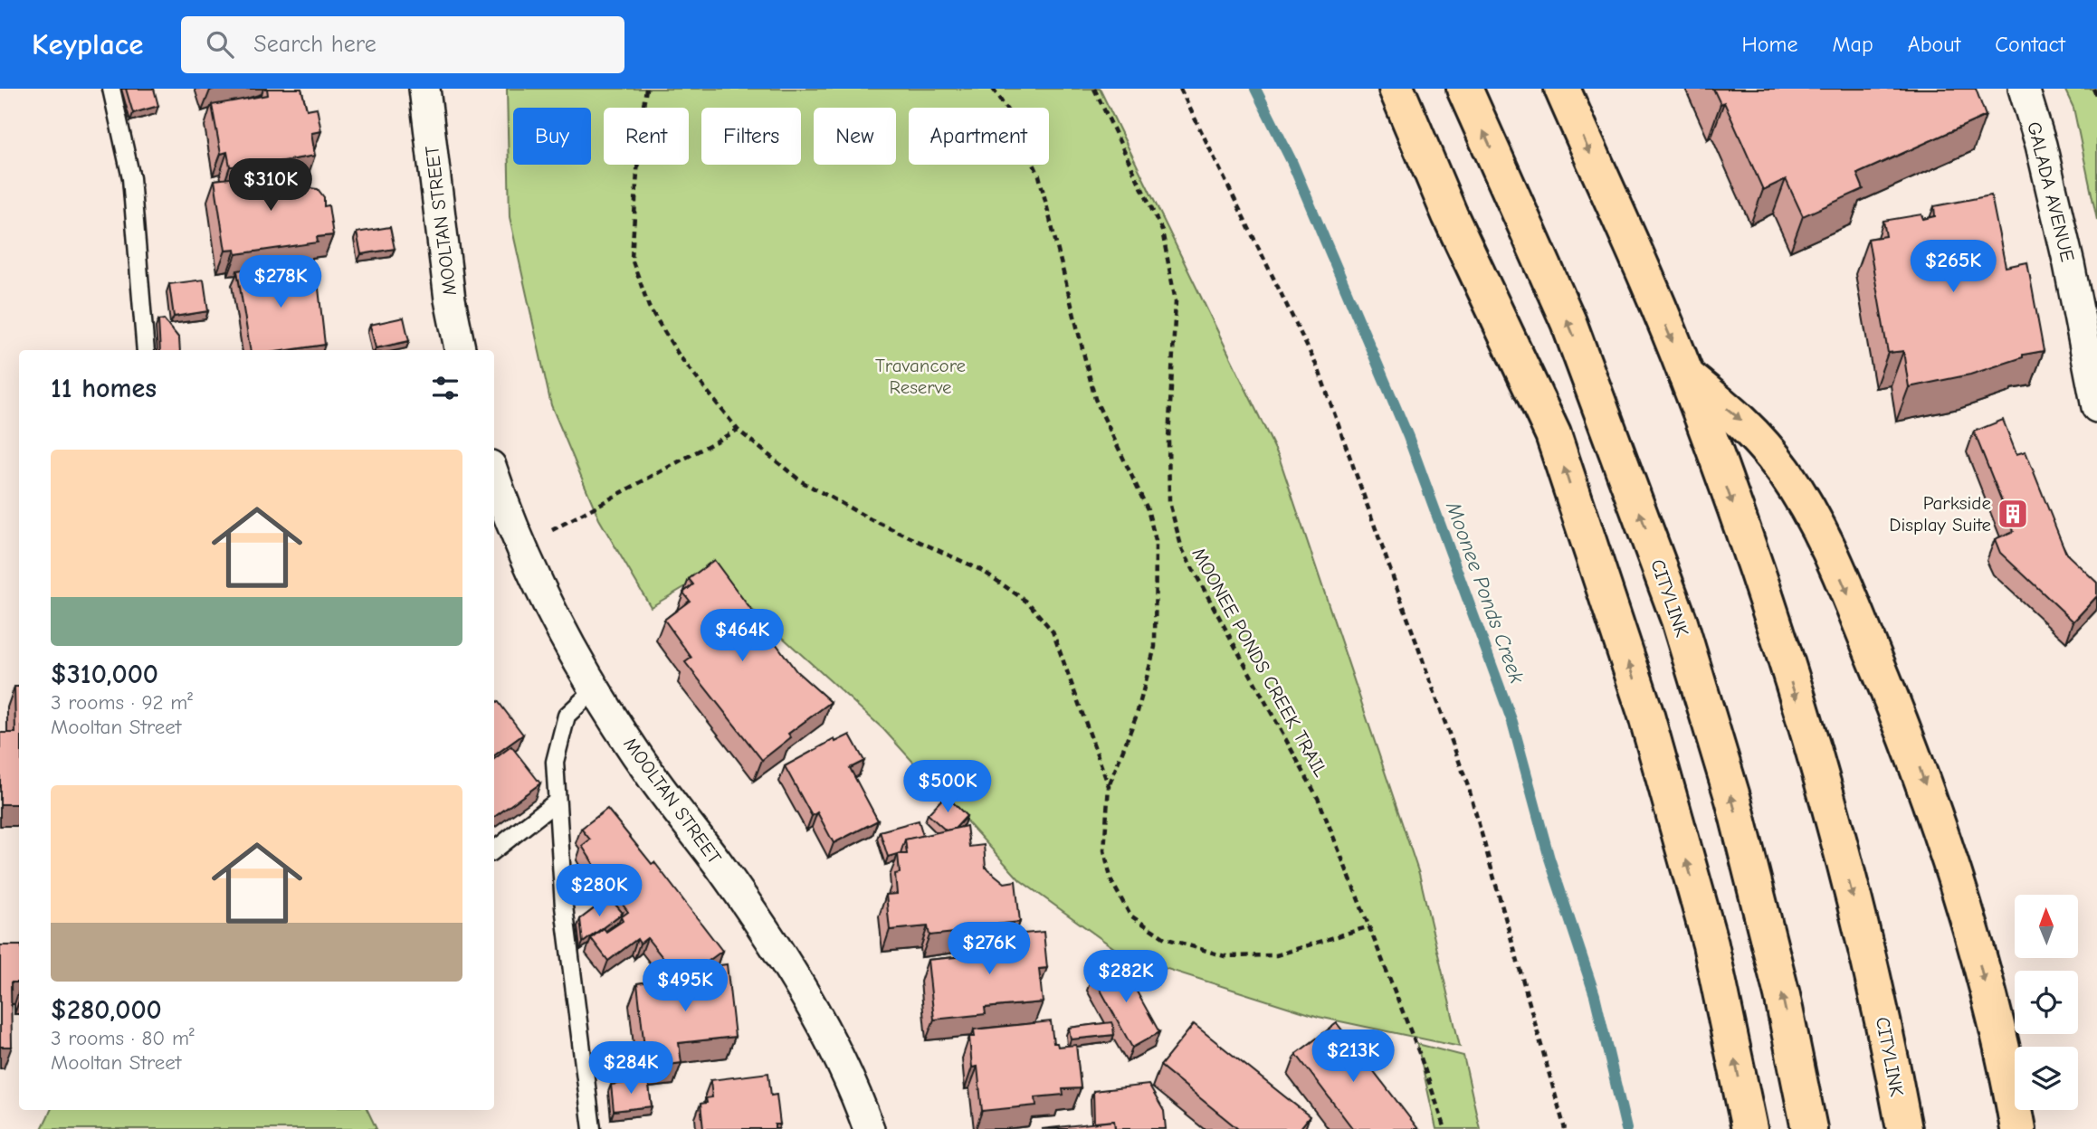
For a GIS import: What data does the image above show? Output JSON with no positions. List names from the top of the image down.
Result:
{
  "streets": {
    "highway": ["CITYLINK"],
    "street": ["GALADA AVENUE", "MOOLTAN STREET"],
    "path": ["MOONEE PONDS CREEK TRAIL"]
  },
  "water": ["Moonee Ponds Creek"],
  "parks": ["Travancore Reserve"],
  "places": {
    "building": ["Parkside Display Suite"]
  },
  "north": "top",
  "page": {
    "header": "Keyplace",
    "search": "Search here",
    "nav": [
      "Home",
      "Map",
      "About",
      "Contact"
    ],
    "chip": [
      "Buy",
      "Rent",
      "Filters",
      "New",
      "Apartment"
    ],
    "price": [
      "$310K",
      "$265K",
      "$278K",
      "$464K",
      "$500K",
      "$280K",
      "$276K",
      "$282K",
      "$495K",
      "$213K",
      "$284K"
    ],
    "heading": "11 homes",
    "list": [
      {
        "name": "$310,000",
        "note": "3 rooms · 92 m² · Mooltan Street"
      },
      {
        "name": "$280,000",
        "note": "3 rooms · 80 m² · Mooltan Street"
      }
    ]
  }
}
